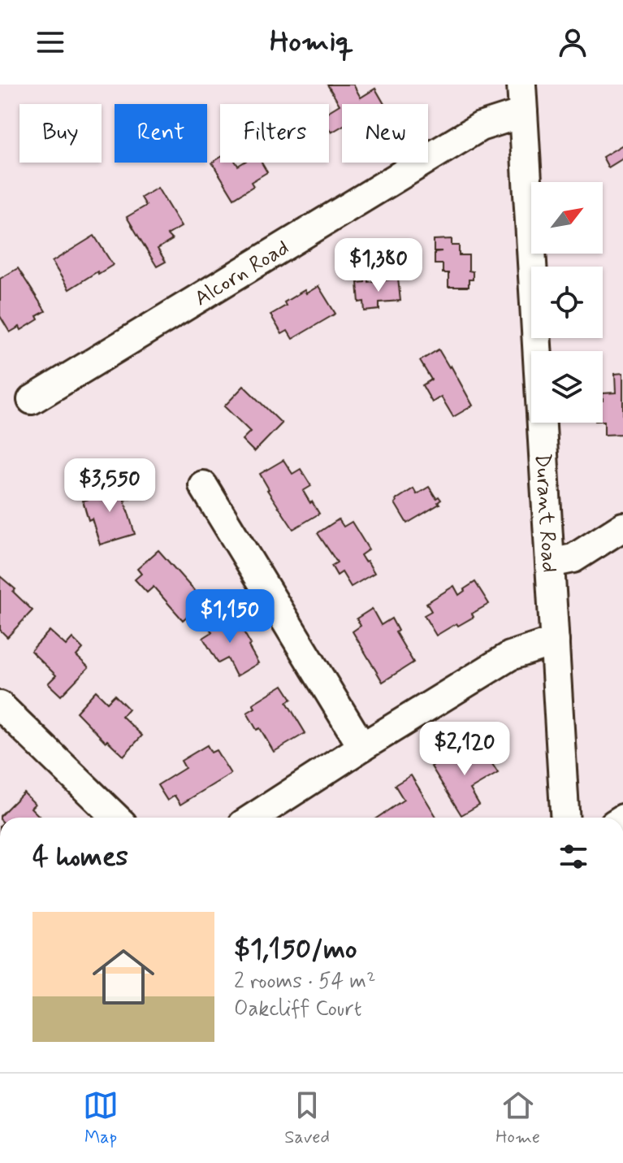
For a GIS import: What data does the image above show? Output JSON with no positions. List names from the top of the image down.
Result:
{
  "streets": {
    "street": ["Alcorn Road", "Durant Road"]
  },
  "crossings": [
    ["Alcorn Road", "Durant Road"]
  ],
  "north": "top right",
  "page": {
    "header": "Homiq",
    "chip": [
      "Buy",
      "Rent",
      "Filters",
      "New"
    ],
    "price": [
      "$1,380",
      "$3,550",
      "$1,150",
      "$2,120"
    ],
    "heading": "4 homes",
    "list": [
      {
        "name": "$1,150/mo",
        "note": "2 rooms · 54 m² · Oakcliff Court"
      }
    ],
    "tabs": ["Map", "Saved", "Home"]
  }
}
